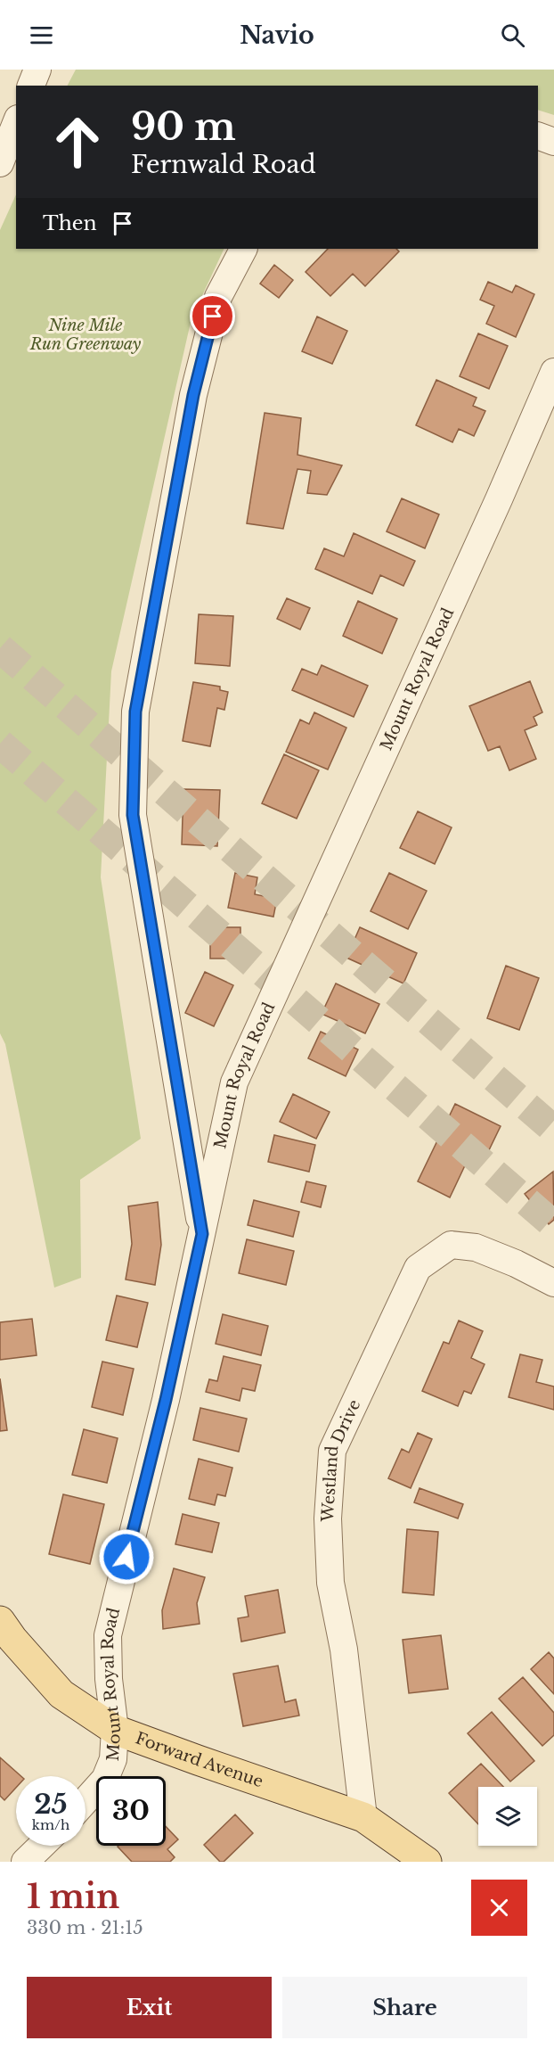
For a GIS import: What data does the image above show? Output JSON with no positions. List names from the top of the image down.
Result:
{
  "streets": {
    "main road": ["Forward Avenue"],
    "street": ["Mount Royal Road", "Westland Drive"]
  },
  "crossings": [
    ["Mount Royal Road", "Forward Avenue"],
    ["Westland Drive", "Forward Avenue"]
  ],
  "parks": ["Nine Mile Run Greenway"],
  "page": {
    "header": "Navio",
    "turn": ["90 m", "Fernwald Road"],
    "then": "Then",
    "speed": "25 km/h",
    "limit": "30",
    "heading": ["1 min", "330 m · 21:15"],
    "buttons": ["Exit", "Share"]
  }
}
